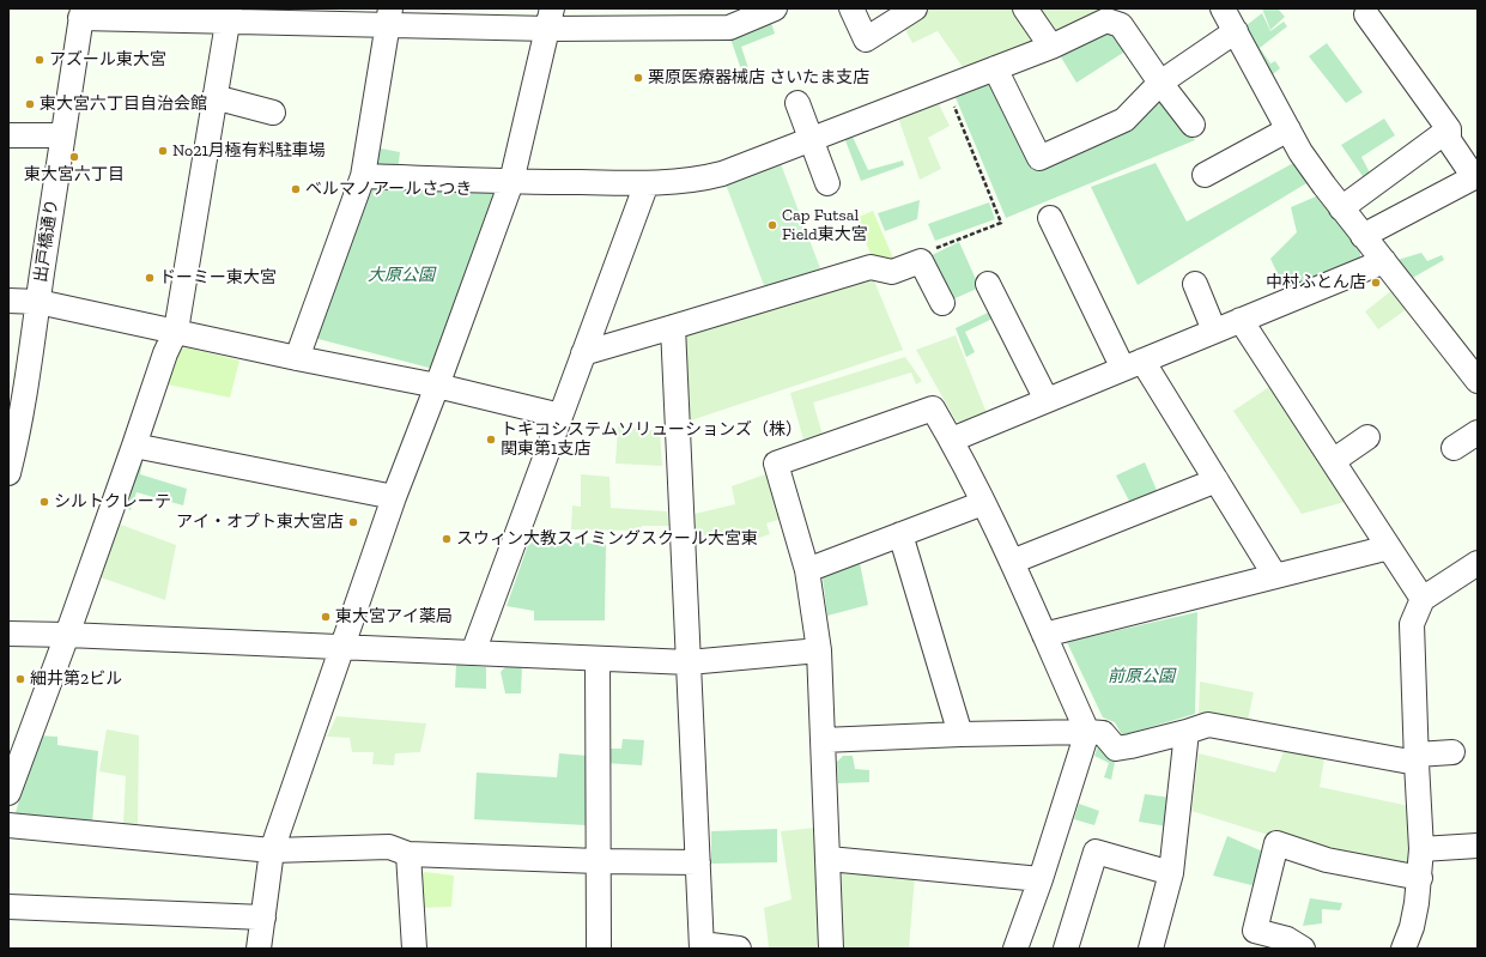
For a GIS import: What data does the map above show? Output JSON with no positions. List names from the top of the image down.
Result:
{
  "streets": {
    "street": ["出戸橋通り"]
  },
  "parks": ["大原公園", "前原公園"],
  "places": [
    "アズール東大宮",
    "栗原医療器械店 さいたま支店",
    "東大宮六丁目自治会館",
    "No21月極有料駐車場",
    "東大宮六丁目",
    "ベルマノアールさつき",
    "Cap Futsal Field東大宮",
    "ドーミー東大宮",
    "中村ふとん店",
    "トキコシステムソリューションズ（株） 関東第1支店",
    "シルトクレーテ",
    "アイ・オプト東大宮店",
    "スウィン大教スイミングスクール大宮東",
    "東大宮アイ薬局",
    "細井第2ビル"
  ]
}
